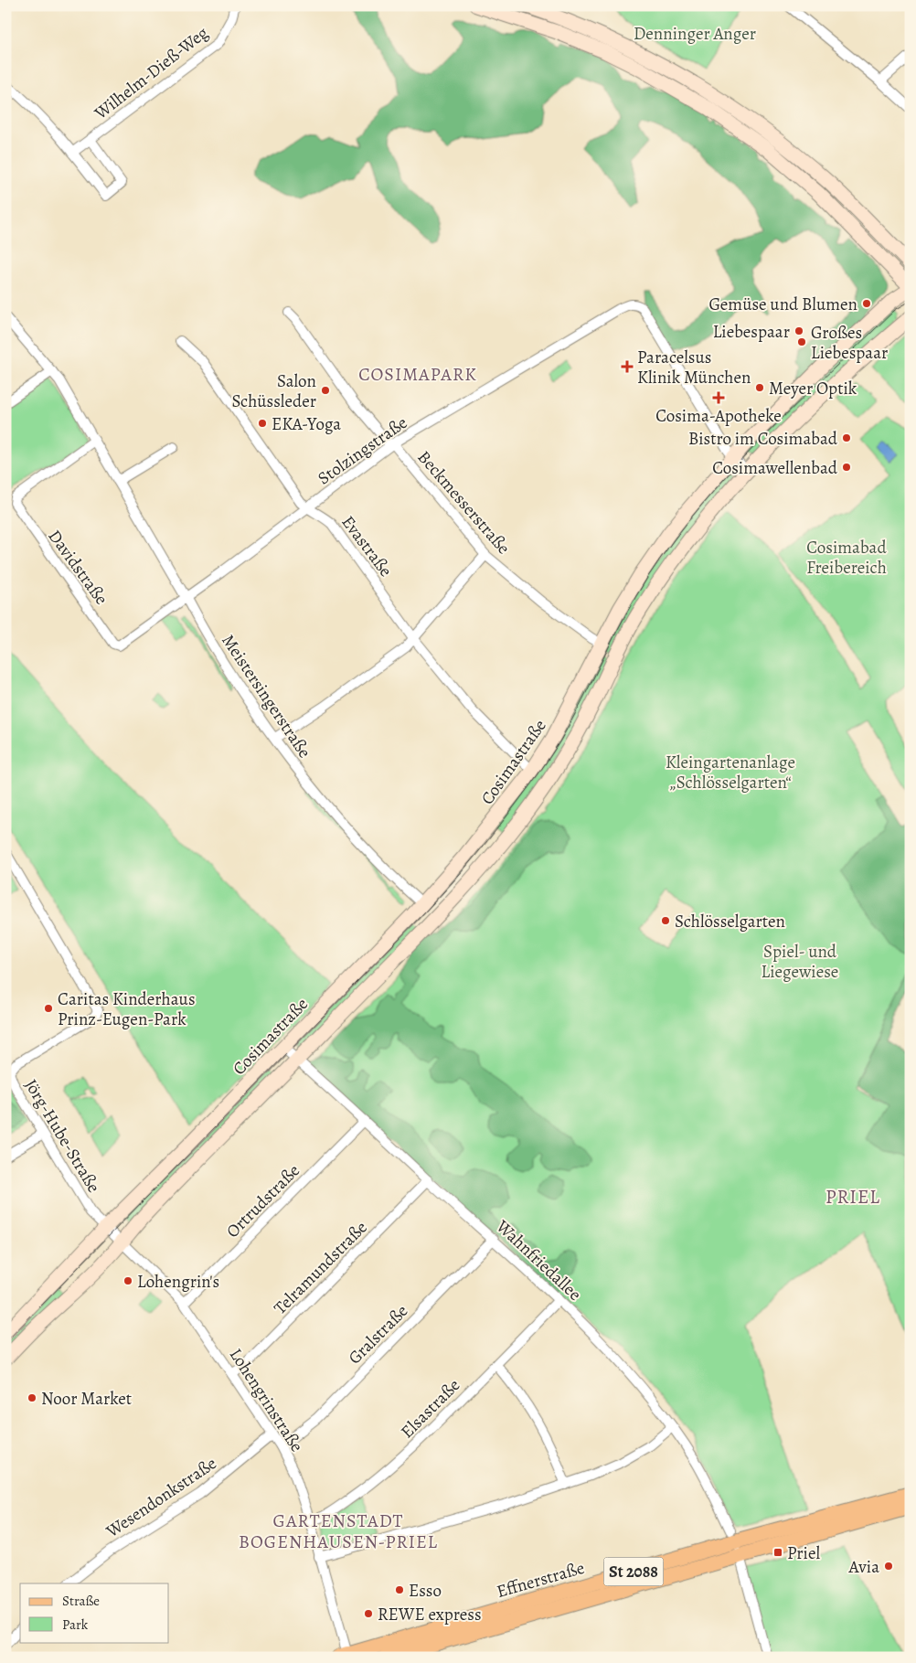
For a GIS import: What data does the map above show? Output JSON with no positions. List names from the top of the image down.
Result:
{
  "streets": {
    "main road": ["Cosimastraße", "St 2088", "Effnerstraße"],
    "street": [
      "Wilhelm-Dieß-Weg",
      "Stolzingstraße",
      "Beckmesserstraße",
      "Evastraße",
      "Davidstraße",
      "Meistersingerstraße",
      "Jörg-Hube-Straße",
      "Ortrudstraße",
      "Wahnfriedallee",
      "Telramundstraße",
      "Gralstraße",
      "Lohengrinstraße",
      "Elsastraße",
      "Wesendonkstraße"
    ]
  },
  "crossings": [
    ["Stolzingstraße", "Beckmesserstraße"],
    ["Stolzingstraße", "Evastraße"],
    ["Stolzingstraße", "Davidstraße"],
    ["Stolzingstraße", "Meistersingerstraße"],
    ["Stolzingstraße", "Cosimastraße"],
    ["Beckmesserstraße", "Cosimastraße"],
    ["Evastraße", "Cosimastraße"],
    ["Davidstraße", "Meistersingerstraße"],
    ["Meistersingerstraße", "Cosimastraße"],
    ["Cosimastraße", "Jörg-Hube-Straße"],
    ["Cosimastraße", "Wahnfriedallee"],
    ["Ortrudstraße", "Wahnfriedallee"],
    ["Ortrudstraße", "Lohengrinstraße"],
    ["Wahnfriedallee", "Telramundstraße"],
    ["Wahnfriedallee", "Gralstraße"],
    ["Wahnfriedallee", "Elsastraße"],
    ["Wahnfriedallee", "Effnerstraße"],
    ["Telramundstraße", "Lohengrinstraße"],
    ["Gralstraße", "Lohengrinstraße"],
    ["Lohengrinstraße", "Elsastraße"],
    ["Lohengrinstraße", "Wesendonkstraße"],
    ["Lohengrinstraße", "Effnerstraße"]
  ],
  "districts": ["COSIMAPARK", "PRIEL", "GARTENSTADT BOGENHAUSEN-PRIEL"],
  "parks": [
    "Denninger Anger",
    "Cosimabad Freibereich",
    "Kleingartenanlage „Schlösselgarten“",
    "Spiel- und Liegewiese"
  ],
  "places": {
    "other": [
      "Gemüse und Blumen",
      "Liebespaar",
      "Großes Liebespaar",
      "Meyer Optik",
      "Salon Schüssleder",
      "EKA-Yoga",
      "Bistro im Cosimabad",
      "Cosimawellenbad",
      "Schlösselgarten",
      "Caritas Kinderhaus Prinz-Eugen-Park",
      "Lohengrin's",
      "Noor Market",
      "Avia",
      "Esso",
      "REWE express"
    ],
    "health": ["Paracelsus Klinik München", "Cosima-Apotheke"],
    "transit": ["Priel"]
  },
  "legend": ["Straße", "Park"]
}
